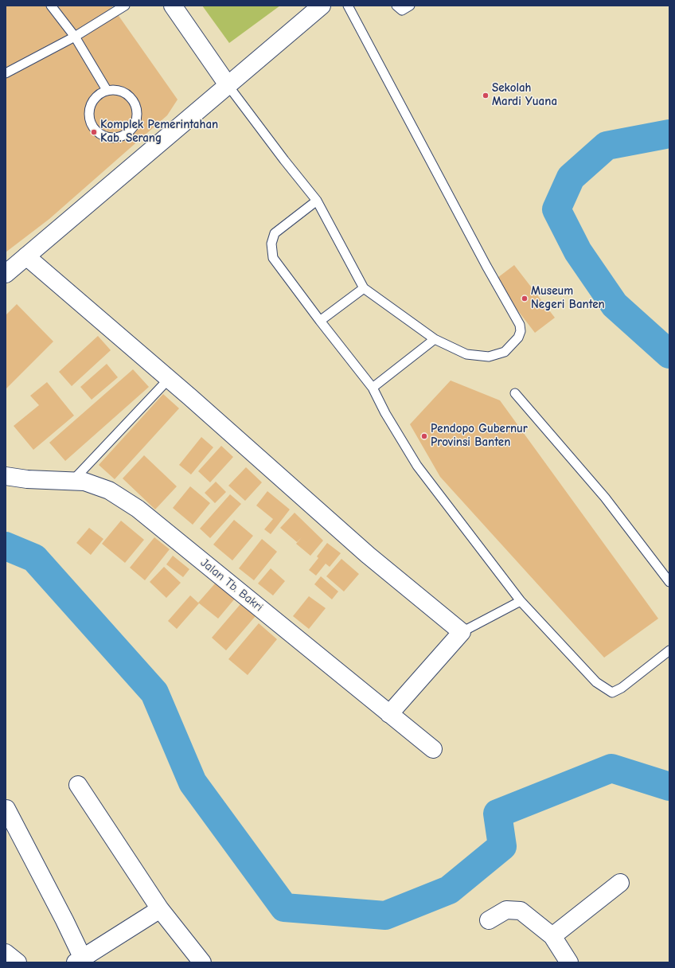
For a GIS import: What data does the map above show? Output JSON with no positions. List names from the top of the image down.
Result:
{
  "streets": {
    "street": ["Jalan Tb. Bakri"]
  },
  "places": [
    "Sekolah Mardi Yuana",
    "Komplek Pemerintahan Kab. Serang",
    "Museum Negeri Banten",
    "Pendopo Gubernur Provinsi Banten"
  ]
}
